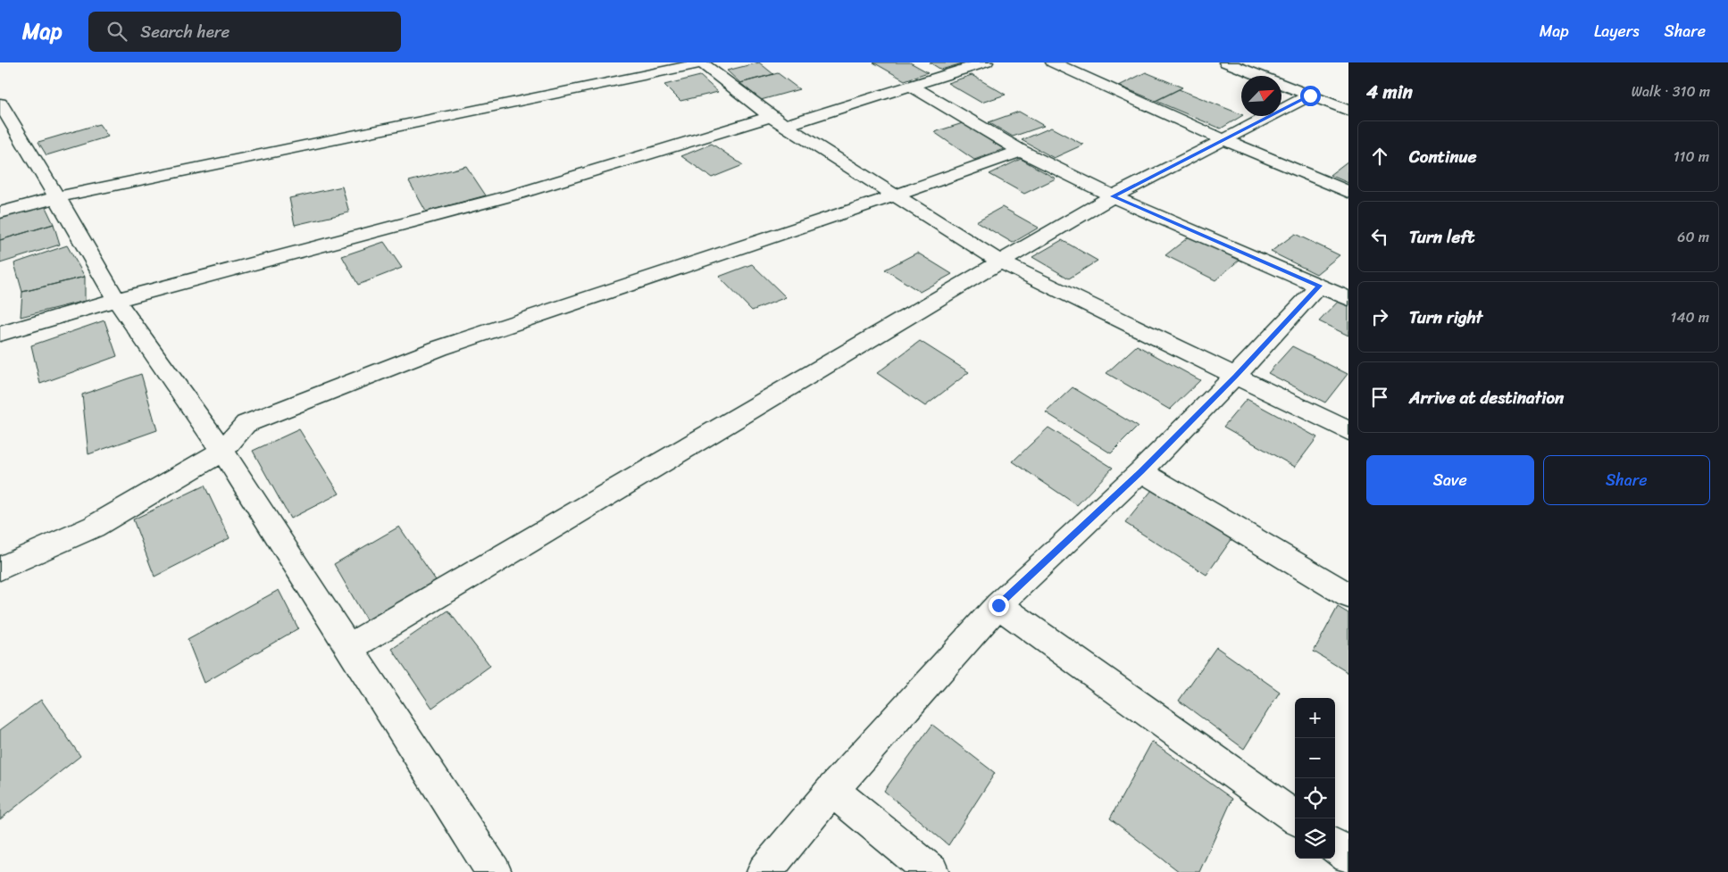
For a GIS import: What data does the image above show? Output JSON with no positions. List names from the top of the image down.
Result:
{
  "north": "top right",
  "page": {
    "header": "Map",
    "search": "Search here",
    "nav": ["Map", "Layers", "Share"],
    "heading": ["4 min", "Walk · 310 m"],
    "list": [
      ["Continue", "110 m"],
      ["Turn left", "60 m"],
      ["Turn right", "140 m"],
      "Arrive at destination"
    ],
    "buttons": ["Save", "Share"],
    "map_buttons": ["+", "−"]
  }
}
